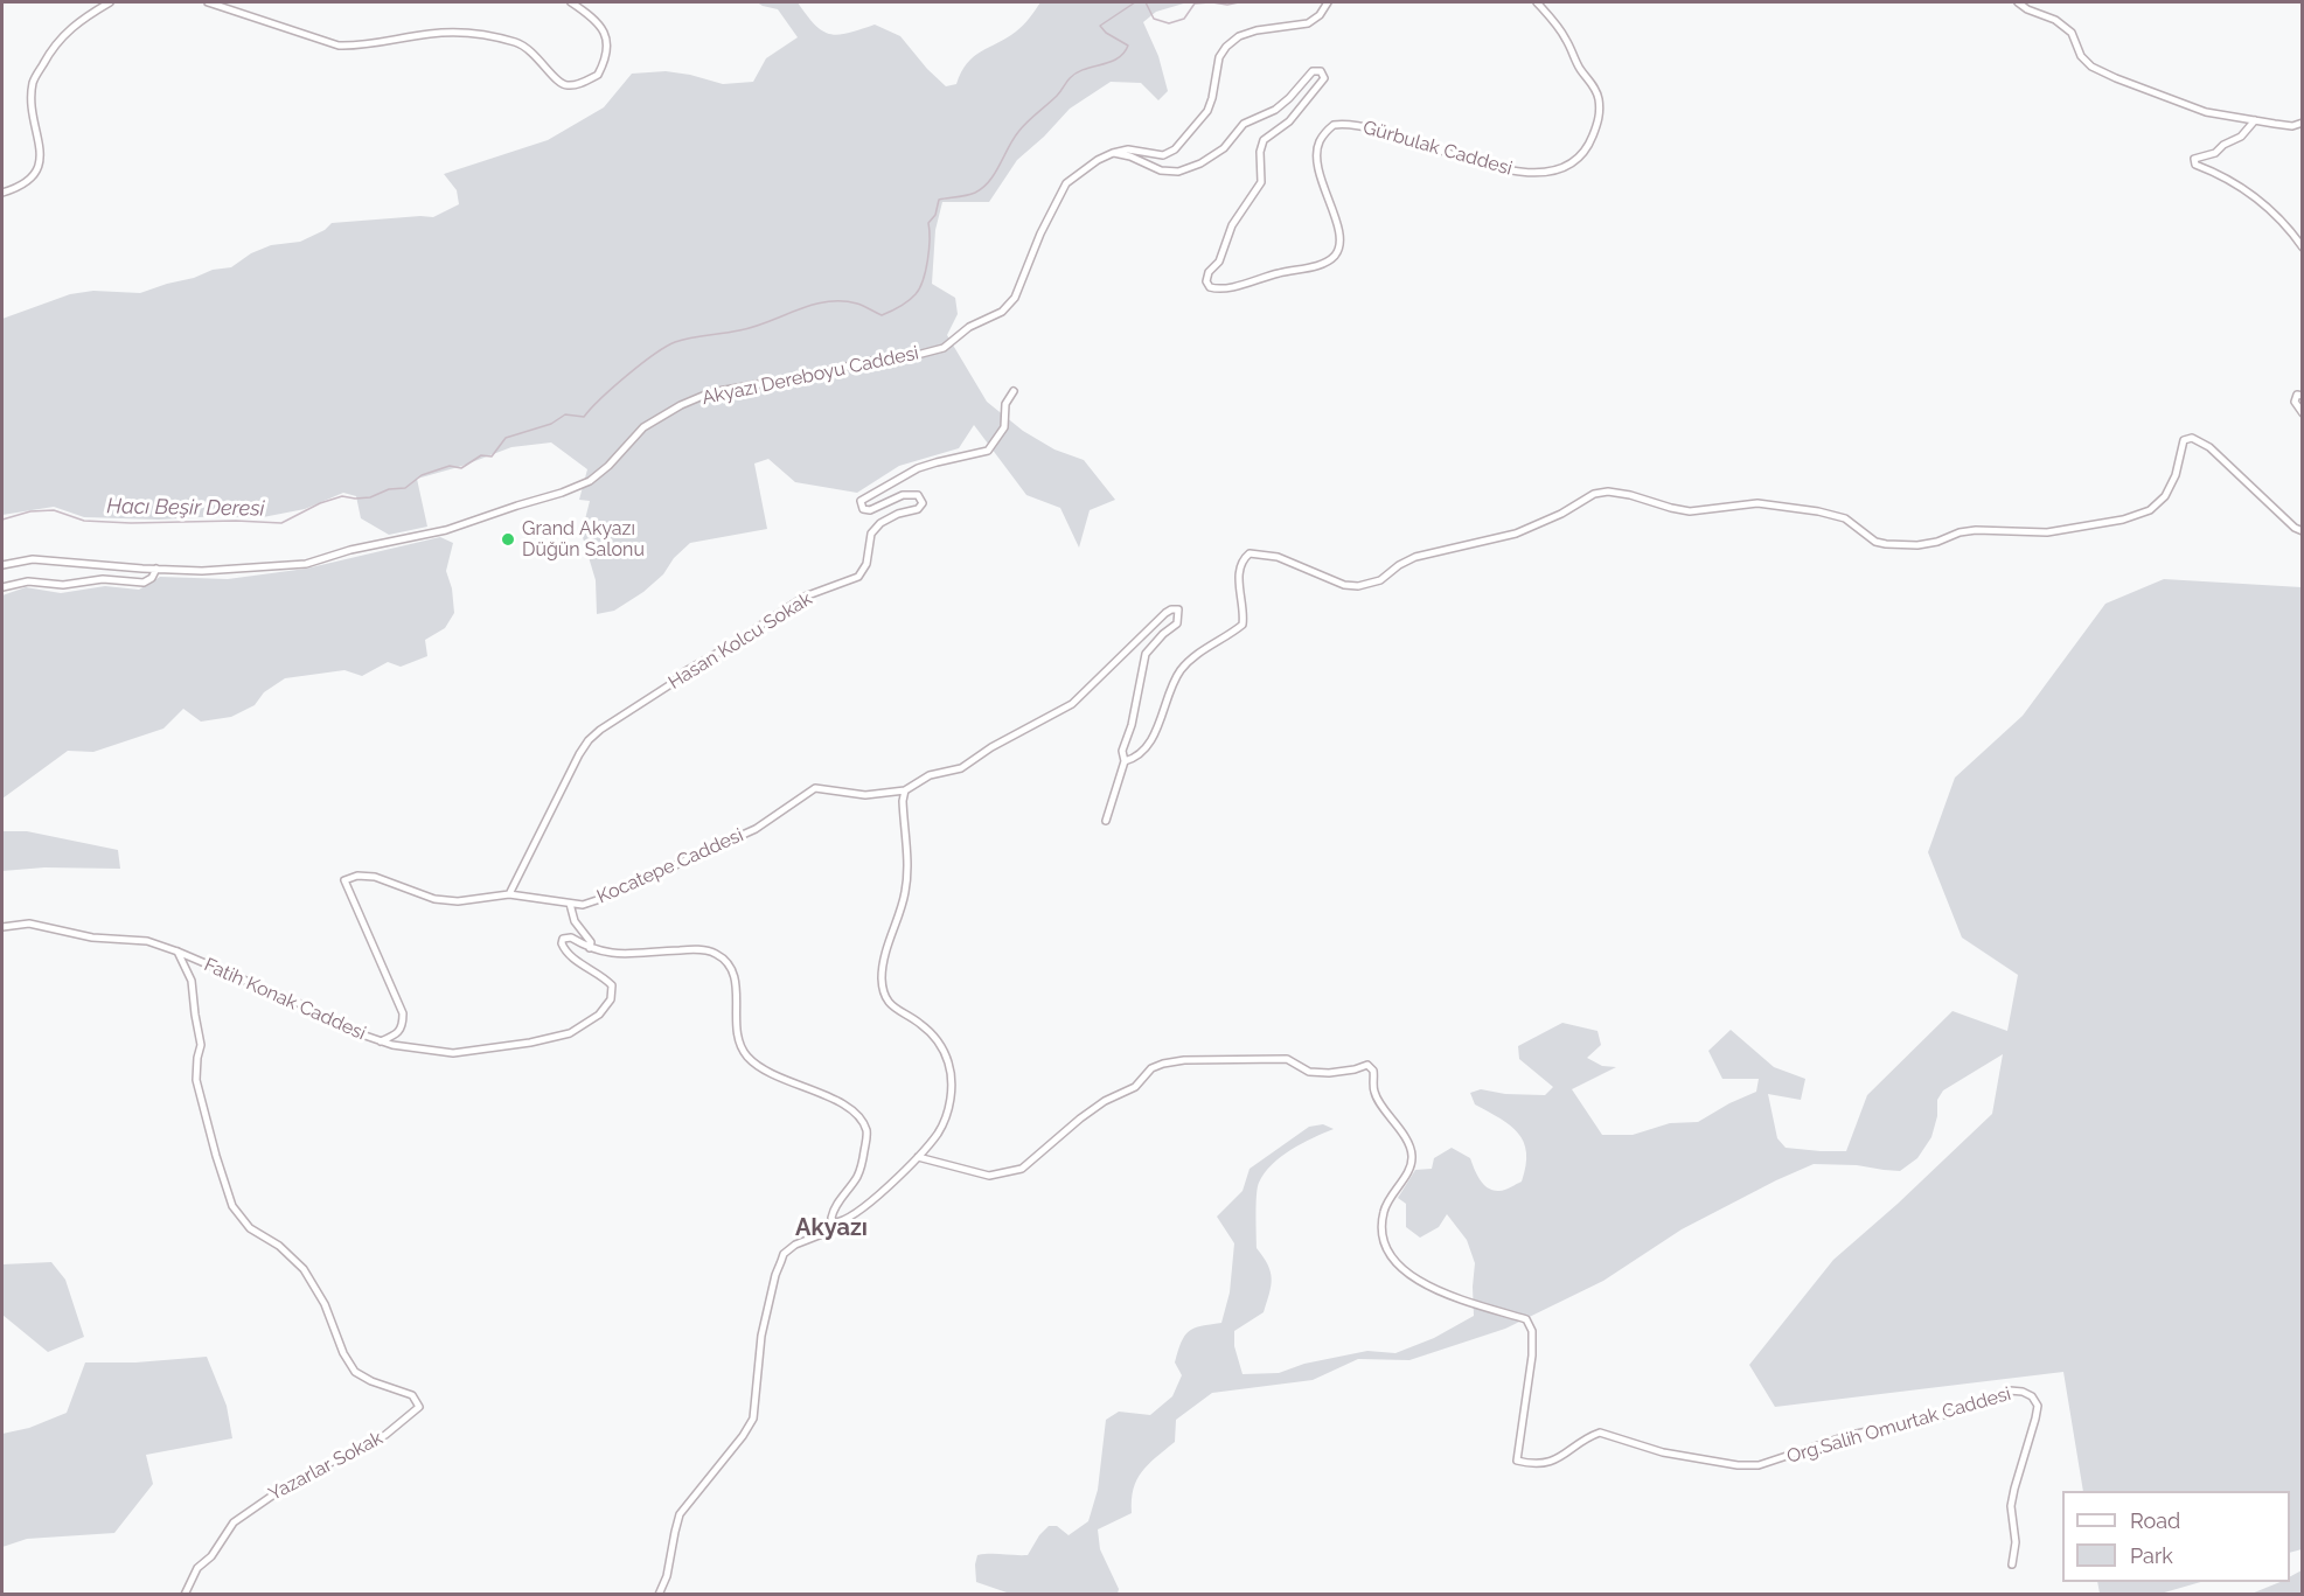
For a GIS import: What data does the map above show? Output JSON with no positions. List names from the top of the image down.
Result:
{
  "streets": {
    "street": [
      "Gürbulak Caddesi",
      "Akyazı Dereboyu Caddesi",
      "Hasan Kolcu Sokak",
      "Kocatepe Caddesi",
      "Fatih Konak Caddesi",
      "Org.Salih Omurtak Caddesi",
      "Yazarlar Sokak"
    ]
  },
  "crossings": [
    ["Gürbulak Caddesi", "Akyazı Dereboyu Caddesi"],
    ["Hasan Kolcu Sokak", "Kocatepe Caddesi"],
    ["Kocatepe Caddesi", "Fatih Konak Caddesi"],
    ["Fatih Konak Caddesi", "Yazarlar Sokak"]
  ],
  "districts": ["Akyazı"],
  "water": ["Hacı Beşir Deresi"],
  "places": ["Grand Akyazı Düğün Salonu"],
  "legend": ["Road", "Park"]
}
